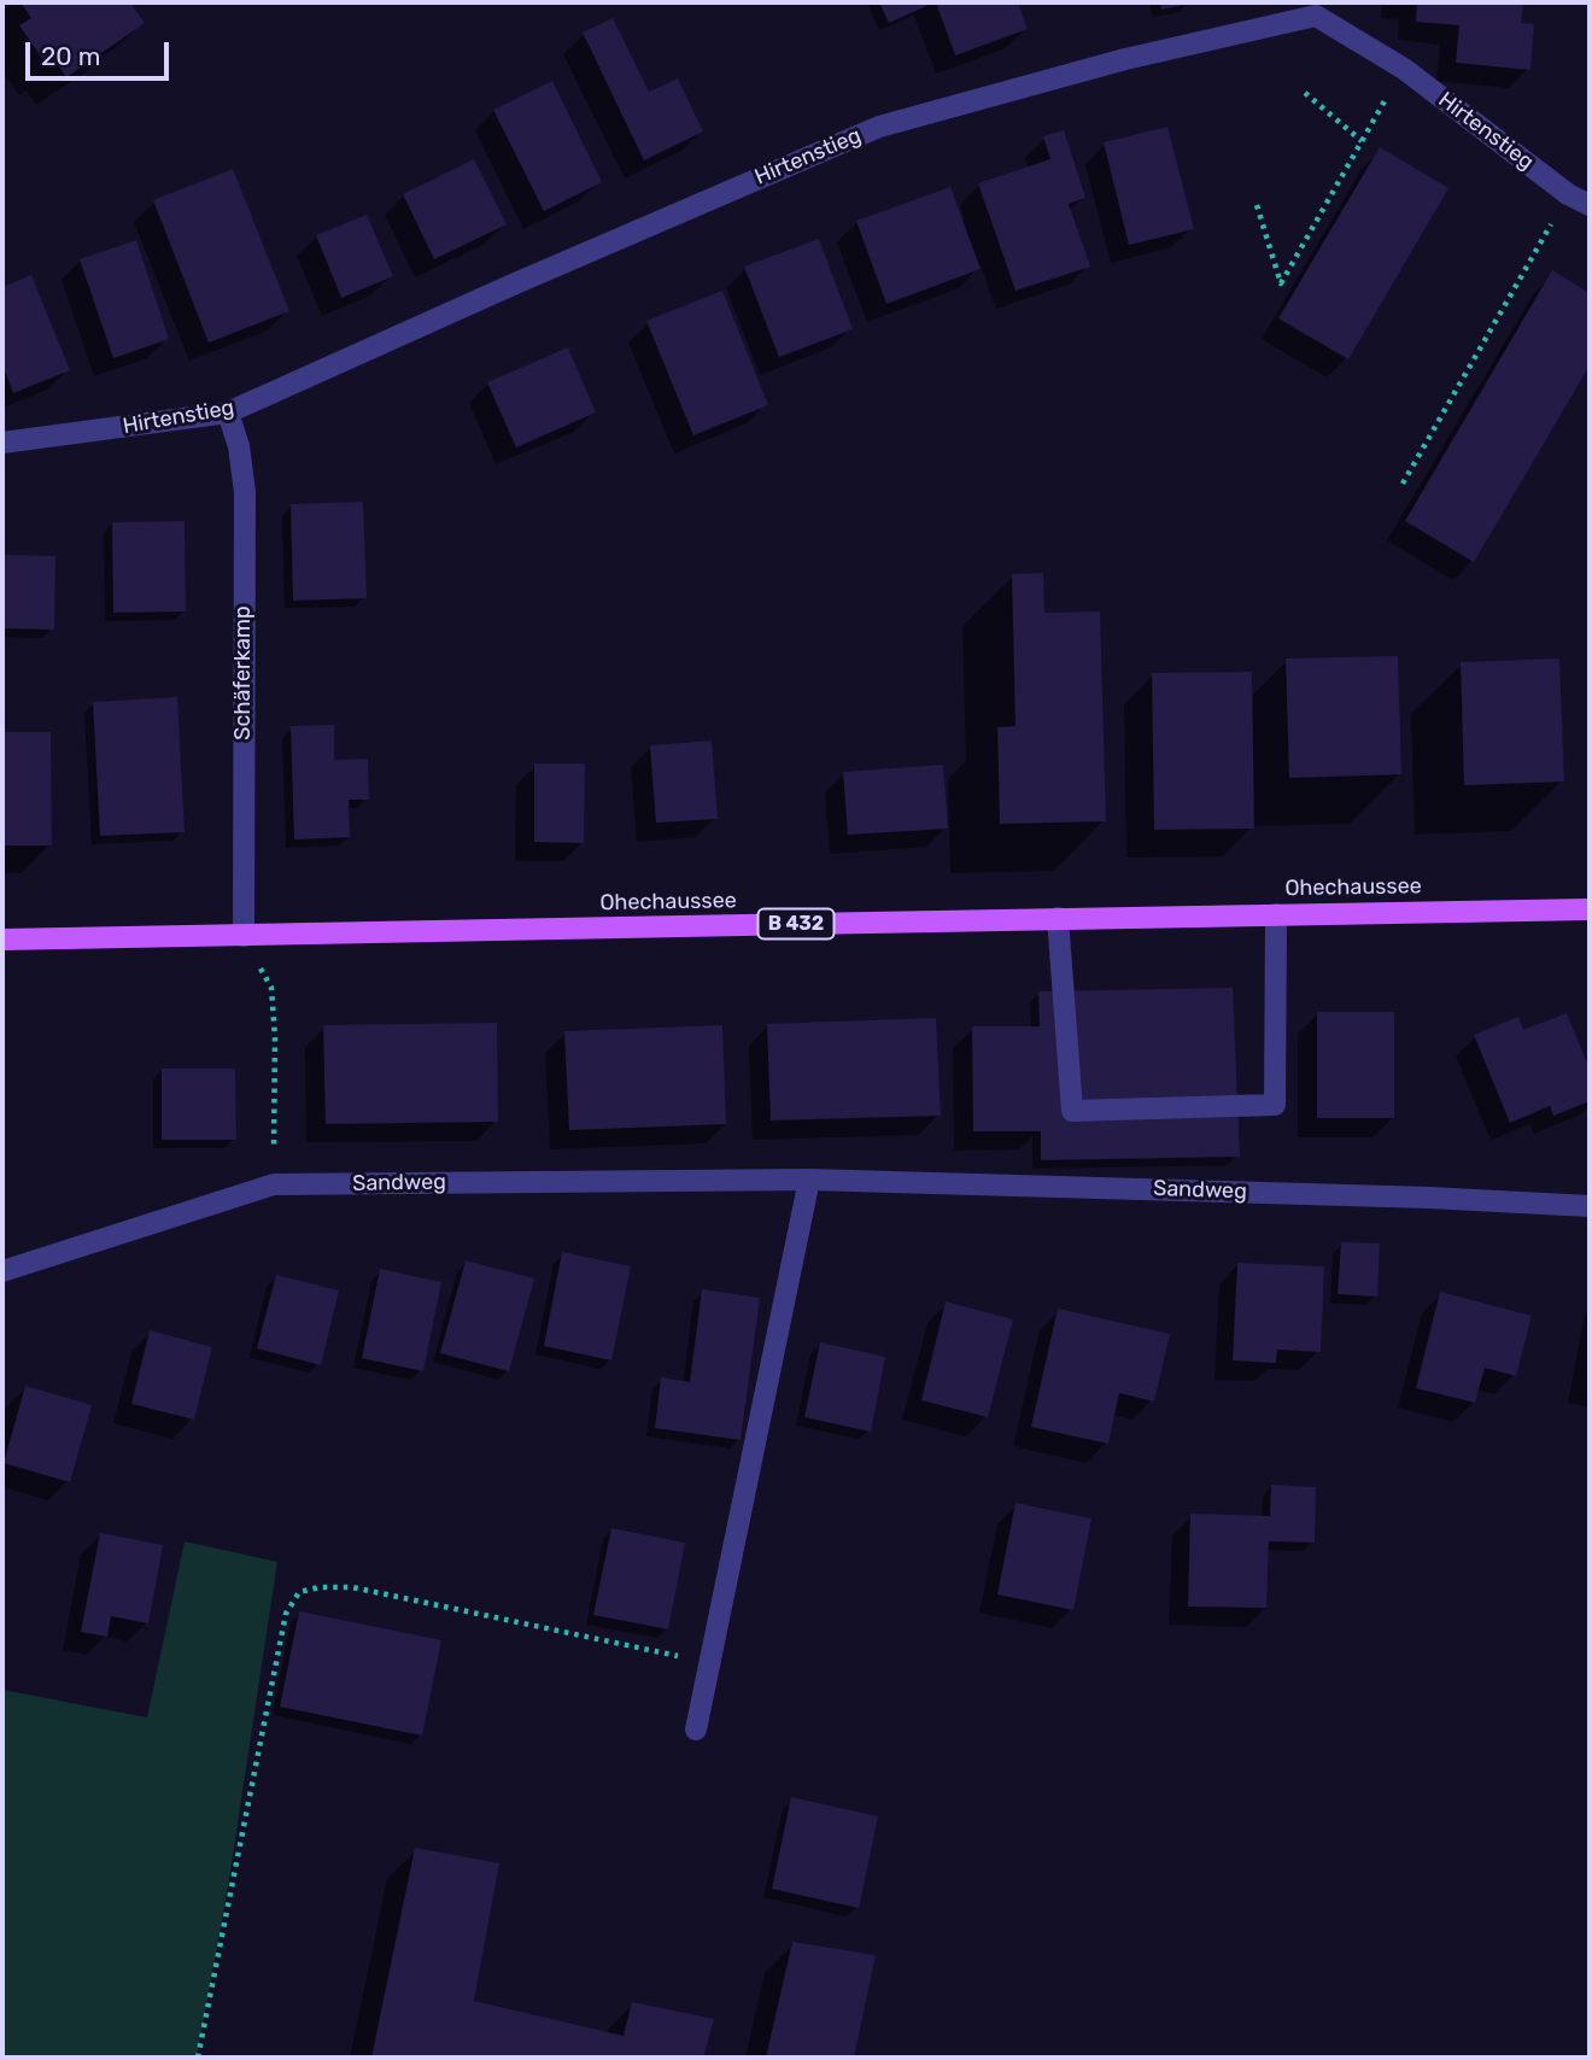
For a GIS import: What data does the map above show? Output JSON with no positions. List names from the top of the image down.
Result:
{
  "streets": {
    "main road": ["Ohechaussee", "B 432"],
    "street": ["Hirtenstieg", "Schäferkamp", "Sandweg"]
  },
  "crossings": [
    ["Hirtenstieg", "Schäferkamp"],
    ["Schäferkamp", "Ohechaussee"]
  ],
  "scale_bar": "20 m"
}
